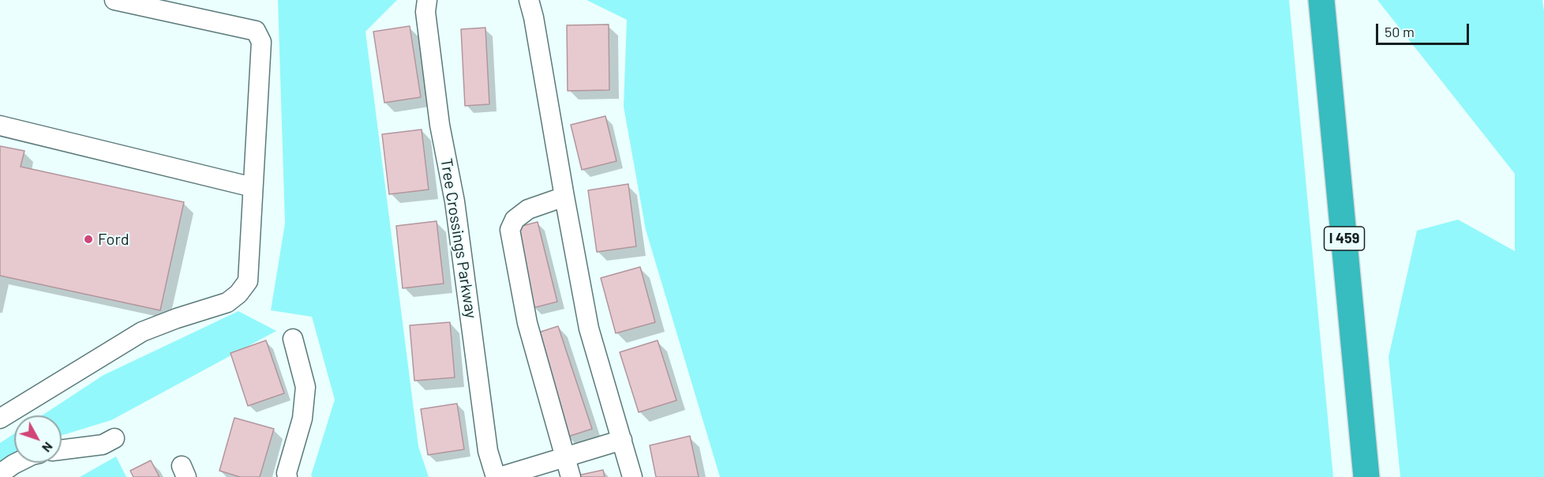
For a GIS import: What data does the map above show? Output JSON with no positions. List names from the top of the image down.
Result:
{
  "streets": {
    "highway": ["I 459"],
    "street": ["Tree Crossings Parkway"]
  },
  "places": ["Ford"],
  "scale_bar": "50 m",
  "north": "bottom right"
}
